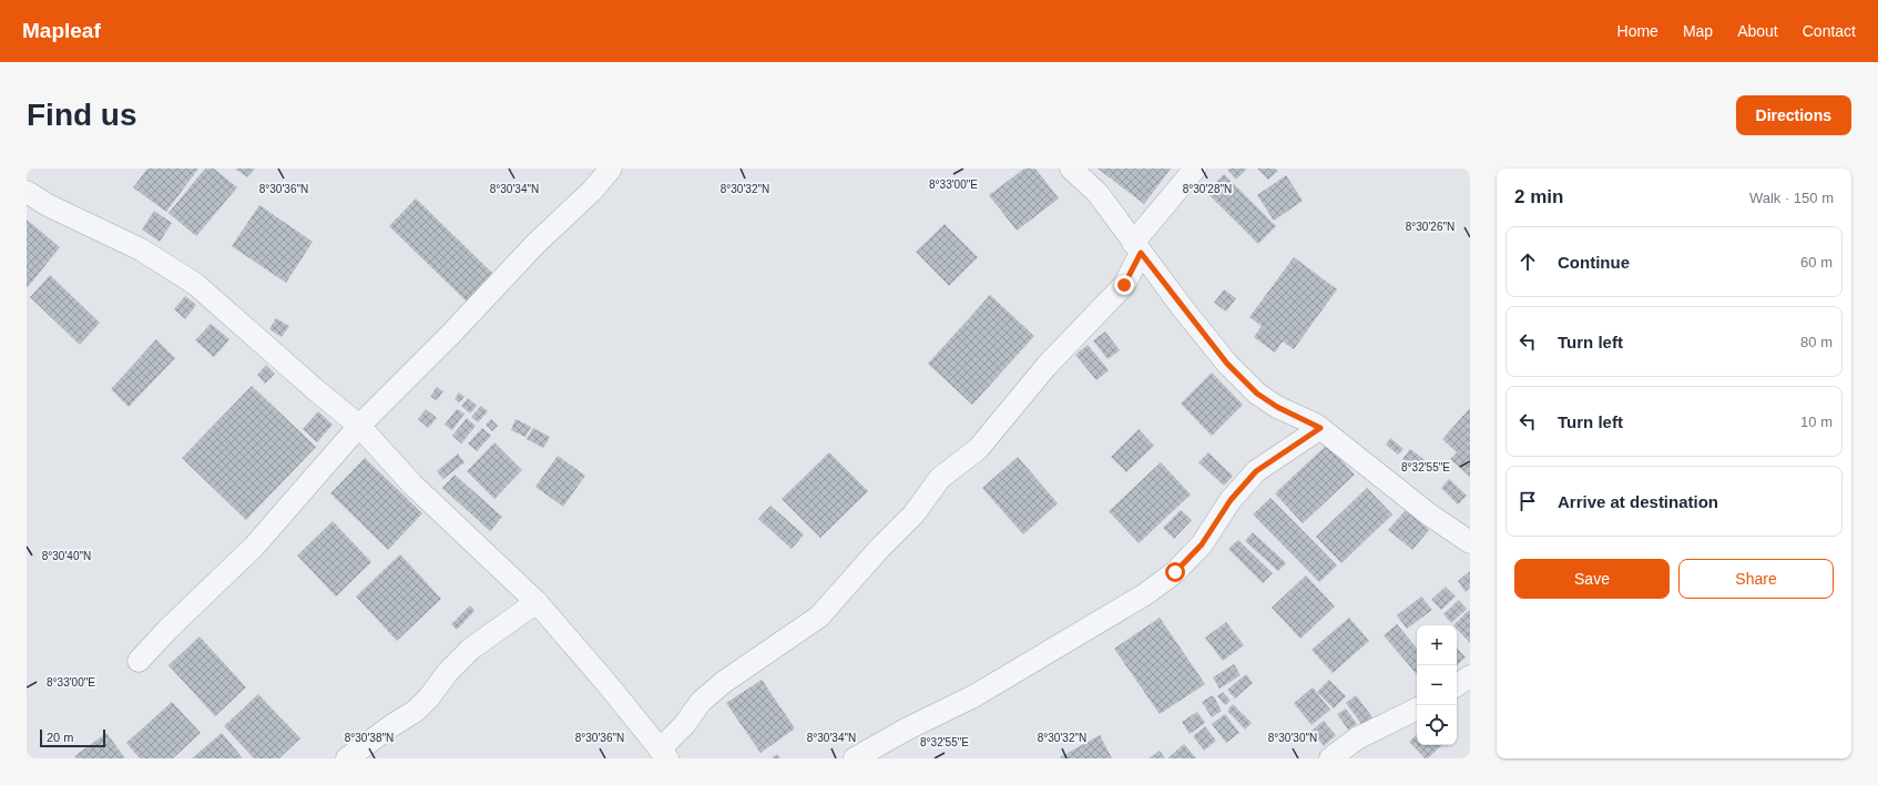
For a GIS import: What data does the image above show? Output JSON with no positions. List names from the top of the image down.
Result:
{
  "scale_bar": "20 m",
  "page": {
    "header": "Mapleaf",
    "nav": [
      "Home",
      "Map",
      "About",
      "Contact"
    ],
    "buttons": [
      "Directions",
      ["Save", "Share"]
    ],
    "title": "Find us",
    "heading": ["2 min", "Walk · 150 m"],
    "list": [
      ["Continue", "60 m"],
      ["Turn left", "80 m"],
      ["Turn left", "10 m"],
      "Arrive at destination"
    ],
    "map_buttons": ["+", "−"],
    "scale": "20 m"
  },
  "coordinates": [
    "8°33'00\"E",
    "8°30'36\"N",
    "8°30'34\"N",
    "8°30'32\"N",
    "8°30'28\"N",
    "8°30'26\"N",
    "8°32'55\"E",
    "8°30'40\"N",
    "8°30'38\"N",
    "8°30'30\"N"
  ]
}
